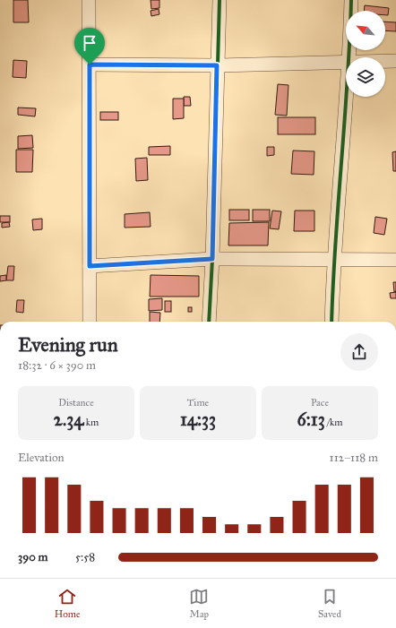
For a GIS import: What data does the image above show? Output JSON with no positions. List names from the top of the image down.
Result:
{
  "north": "top left",
  "page": {
    "heading": ["Evening run", "18:32 · 6 × 390 m"],
    "stats": [
      ["Distance", "2.34 km"],
      ["Time", "14:33"],
      ["Pace", "6:13 /km"]
    ],
    "chart": ["Elevation", "112–118 m"],
    "list": [
      {
        "name": "390 m",
        "note": "5:58"
      }
    ],
    "tabs": ["Home", "Map", "Saved"]
  }
}
